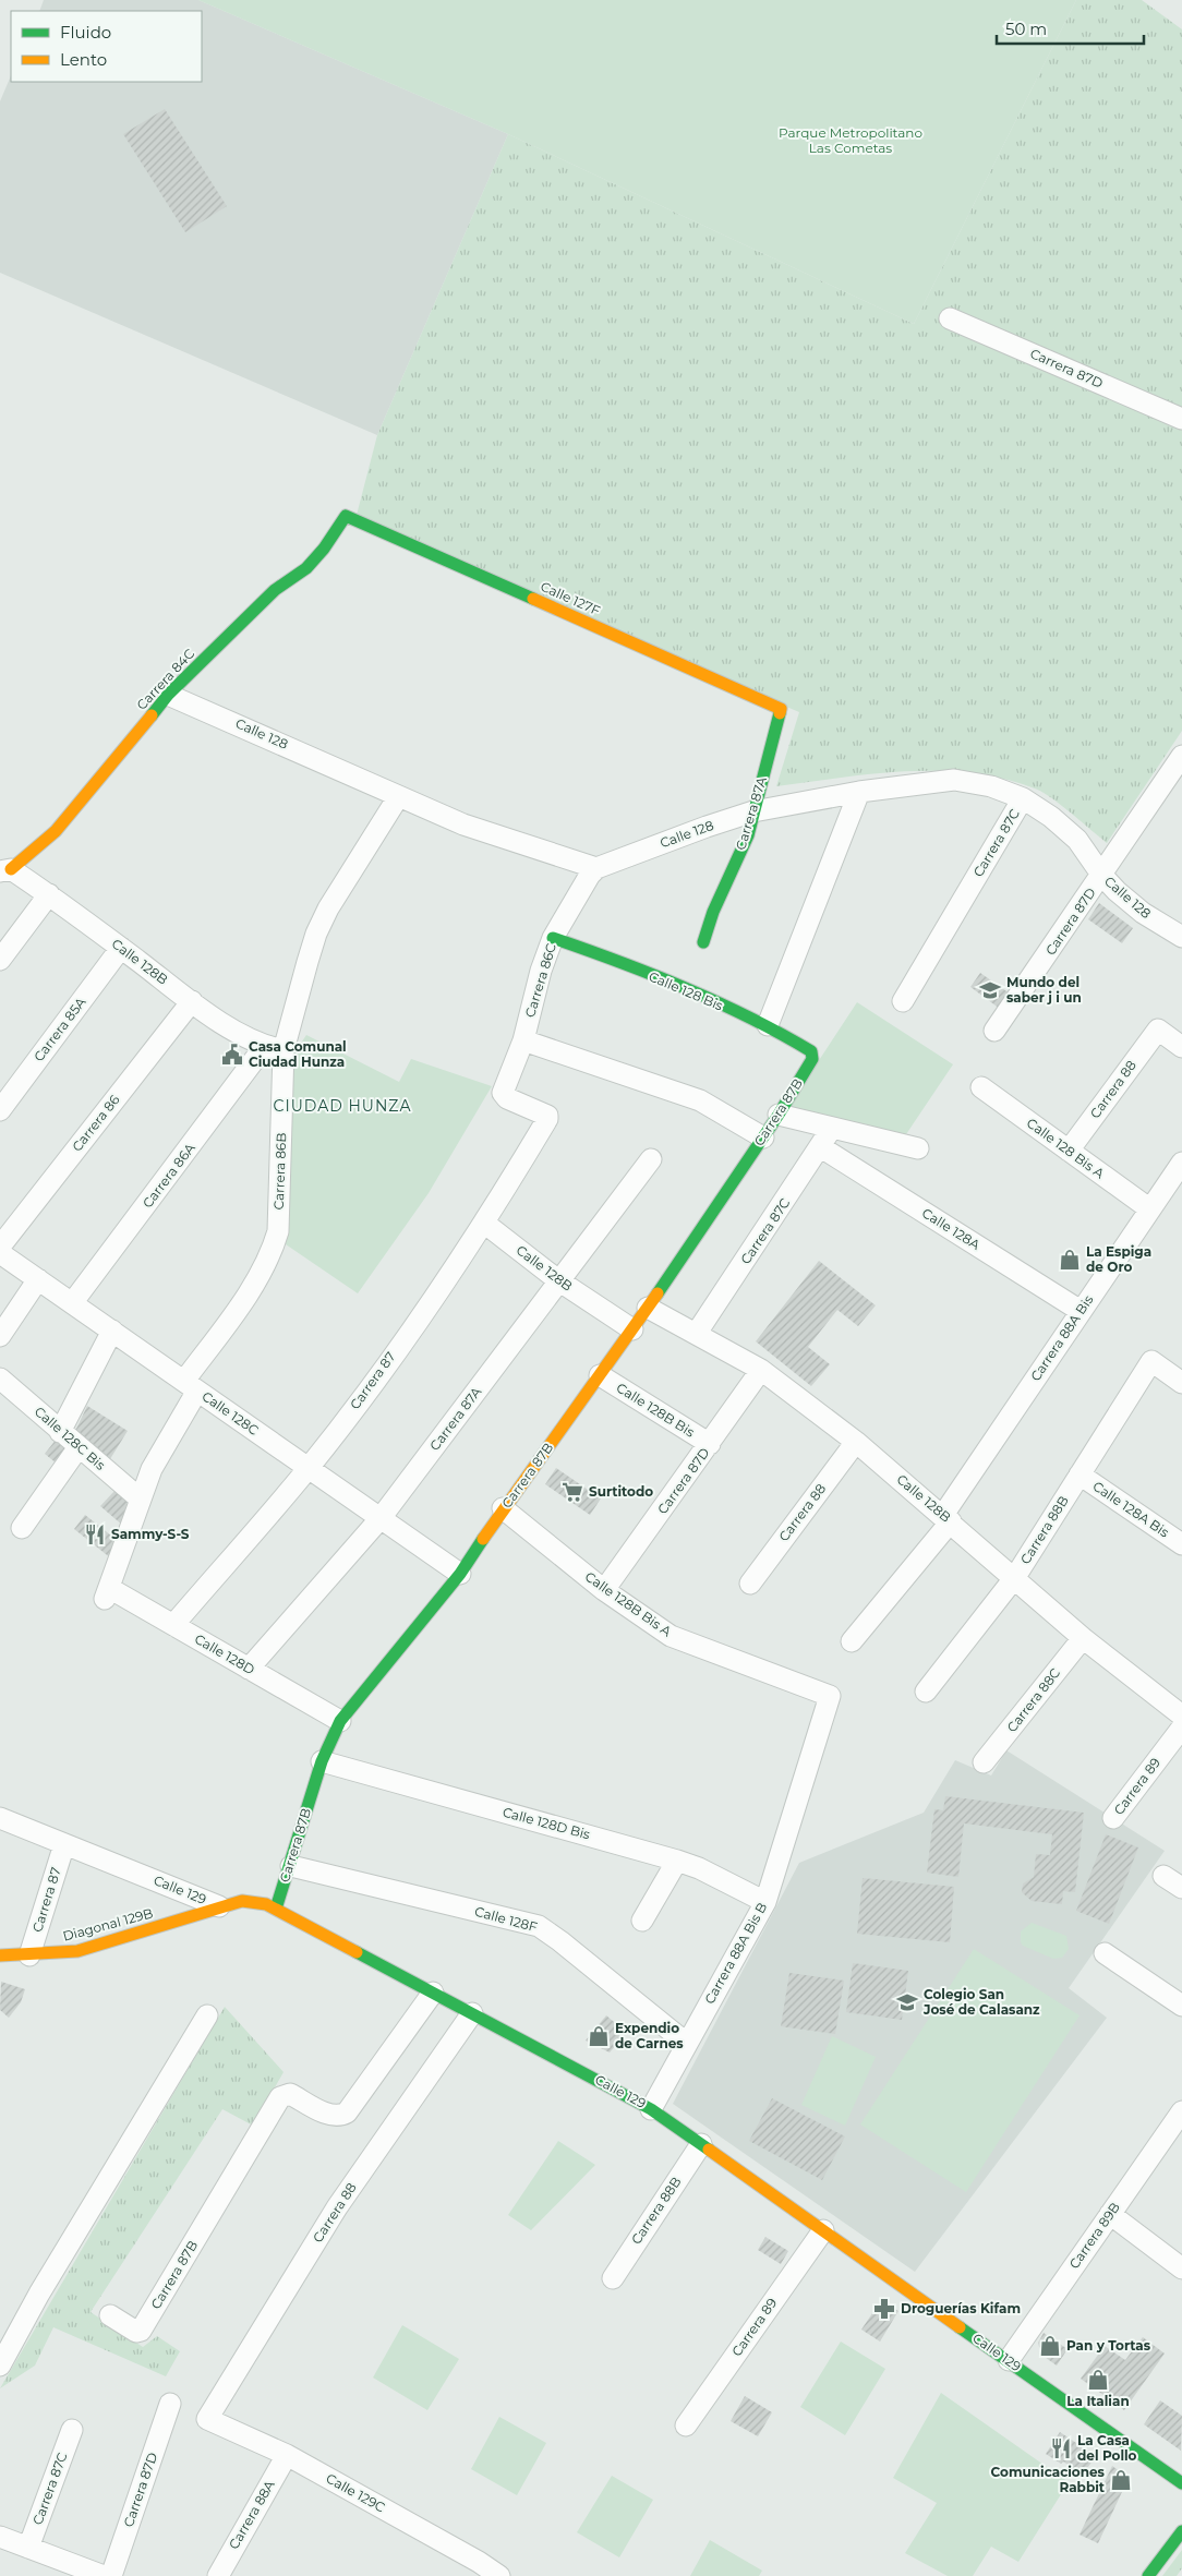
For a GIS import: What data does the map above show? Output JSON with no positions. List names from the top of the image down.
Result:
{
  "streets": {
    "street": [
      "Carrera 87D",
      "Calle 127F",
      "Carrera 84C",
      "Calle 128",
      "Carrera 87A",
      "Carrera 87C",
      "Calle 128B",
      "Carrera 86C",
      "Calle 128 Bis",
      "Carrera 85A",
      "Carrera 88",
      "Carrera 87B",
      "Carrera 86",
      "Calle 128 Bis A",
      "Carrera 86B",
      "Carrera 86A",
      "Calle 128A",
      "Carrera 88A Bis",
      "Carrera 87",
      "Calle 128B Bis",
      "Calle 128C",
      "Calle 128C Bis",
      "Calle 128A Bis",
      "Carrera 88B",
      "Calle 128B Bis A",
      "Calle 128D",
      "Carrera 88C",
      "Carrera 89",
      "Calle 128D Bis",
      "Calle 129",
      "Calle 128F",
      "Diagonal 129B",
      "Carrera 88A Bis B",
      "Carrera 89B",
      "Calle 129C",
      "Carrera 88A"
    ]
  },
  "crossings": [
    ["Carrera 87D", "Calle 128"],
    ["Carrera 87D", "Calle 128B"],
    ["Carrera 87D", "Calle 128B Bis"],
    ["Carrera 87D", "Calle 128B Bis A"],
    ["Calle 127F", "Carrera 84C"],
    ["Calle 127F", "Carrera 87A"],
    ["Carrera 84C", "Calle 128"],
    ["Carrera 84C", "Calle 128B"],
    ["Calle 128", "Carrera 87A"],
    ["Calle 128", "Carrera 87C"],
    ["Calle 128", "Carrera 86C"],
    ["Calle 128", "Carrera 86B"],
    ["Carrera 87A", "Calle 128B"],
    ["Carrera 87A", "Calle 128C"],
    ["Carrera 87A", "Calle 128D"],
    ["Carrera 87C", "Calle 128B"],
    ["Carrera 87C", "Calle 128A"],
    ["Calle 128B", "Carrera 85A"],
    ["Calle 128B", "Carrera 88"],
    ["Calle 128B", "Carrera 87B"],
    ["Calle 128B", "Carrera 86"],
    ["Calle 128B", "Carrera 86B"],
    ["Calle 128B", "Carrera 86A"],
    ["Calle 128B", "Carrera 88A Bis"],
    ["Calle 128B", "Carrera 87"],
    ["Calle 128B", "Carrera 88B"],
    ["Calle 128B", "Carrera 88C"],
    ["Calle 128B", "Carrera 89"],
    ["Carrera 86C", "Calle 128 Bis"],
    ["Carrera 86C", "Carrera 87"],
    ["Calle 128 Bis", "Carrera 87B"],
    ["Carrera 88", "Calle 128 Bis A"],
    ["Carrera 88", "Calle 129"],
    ["Carrera 88", "Calle 129C"],
    ["Carrera 87B", "Calle 128B Bis"],
    ["Carrera 87B", "Calle 128C"],
    ["Carrera 87B", "Calle 128B Bis A"],
    ["Carrera 87B", "Calle 128D"],
    ["Carrera 87B", "Calle 128D Bis"],
    ["Carrera 87B", "Calle 129"],
    ["Carrera 87B", "Calle 128F"],
    ["Calle 128 Bis A", "Carrera 88A Bis"],
    ["Carrera 86B", "Calle 128C"],
    ["Carrera 86B", "Calle 128C Bis"],
    ["Carrera 86B", "Calle 128D"],
    ["Carrera 86A", "Calle 128C"],
    ["Calle 128A", "Carrera 88A Bis"],
    ["Carrera 87", "Calle 128C"],
    ["Carrera 87", "Calle 128D"],
    ["Carrera 87", "Calle 129"],
    ["Carrera 87", "Diagonal 129B"],
    ["Calle 128A Bis", "Carrera 88B"],
    ["Carrera 88B", "Calle 129"],
    ["Calle 128B Bis A", "Carrera 88A Bis B"],
    ["Carrera 89", "Calle 129"],
    ["Calle 128D Bis", "Carrera 88A Bis B"],
    ["Calle 129", "Diagonal 129B"],
    ["Calle 129", "Carrera 88A Bis B"],
    ["Calle 129", "Carrera 89B"],
    ["Calle 128F", "Carrera 88A Bis B"],
    ["Calle 129C", "Carrera 88A"]
  ],
  "districts": ["CIUDAD HUNZA"],
  "parks": ["Parque Metropolitano Las Cometas"],
  "places": {
    "school or university": ["Mundo del saber j i un", "Colegio San José de Calasanz"],
    "public building": ["Casa Comunal Ciudad Hunza"],
    "shop": [
      "La Espiga de Oro",
      "Expendio de Carnes",
      "Pan y Tortas",
      "La Italian",
      "Comunicaciones Rabbit"
    ],
    "supermarket": ["Surtitodo"],
    "restaurant": ["Sammy-S-S", "La Casa del Pollo"],
    "pharmacy": ["Droguerías Kifam"]
  },
  "legend": ["Fluido", "Lento"],
  "scale_bar": "50 m"
}
